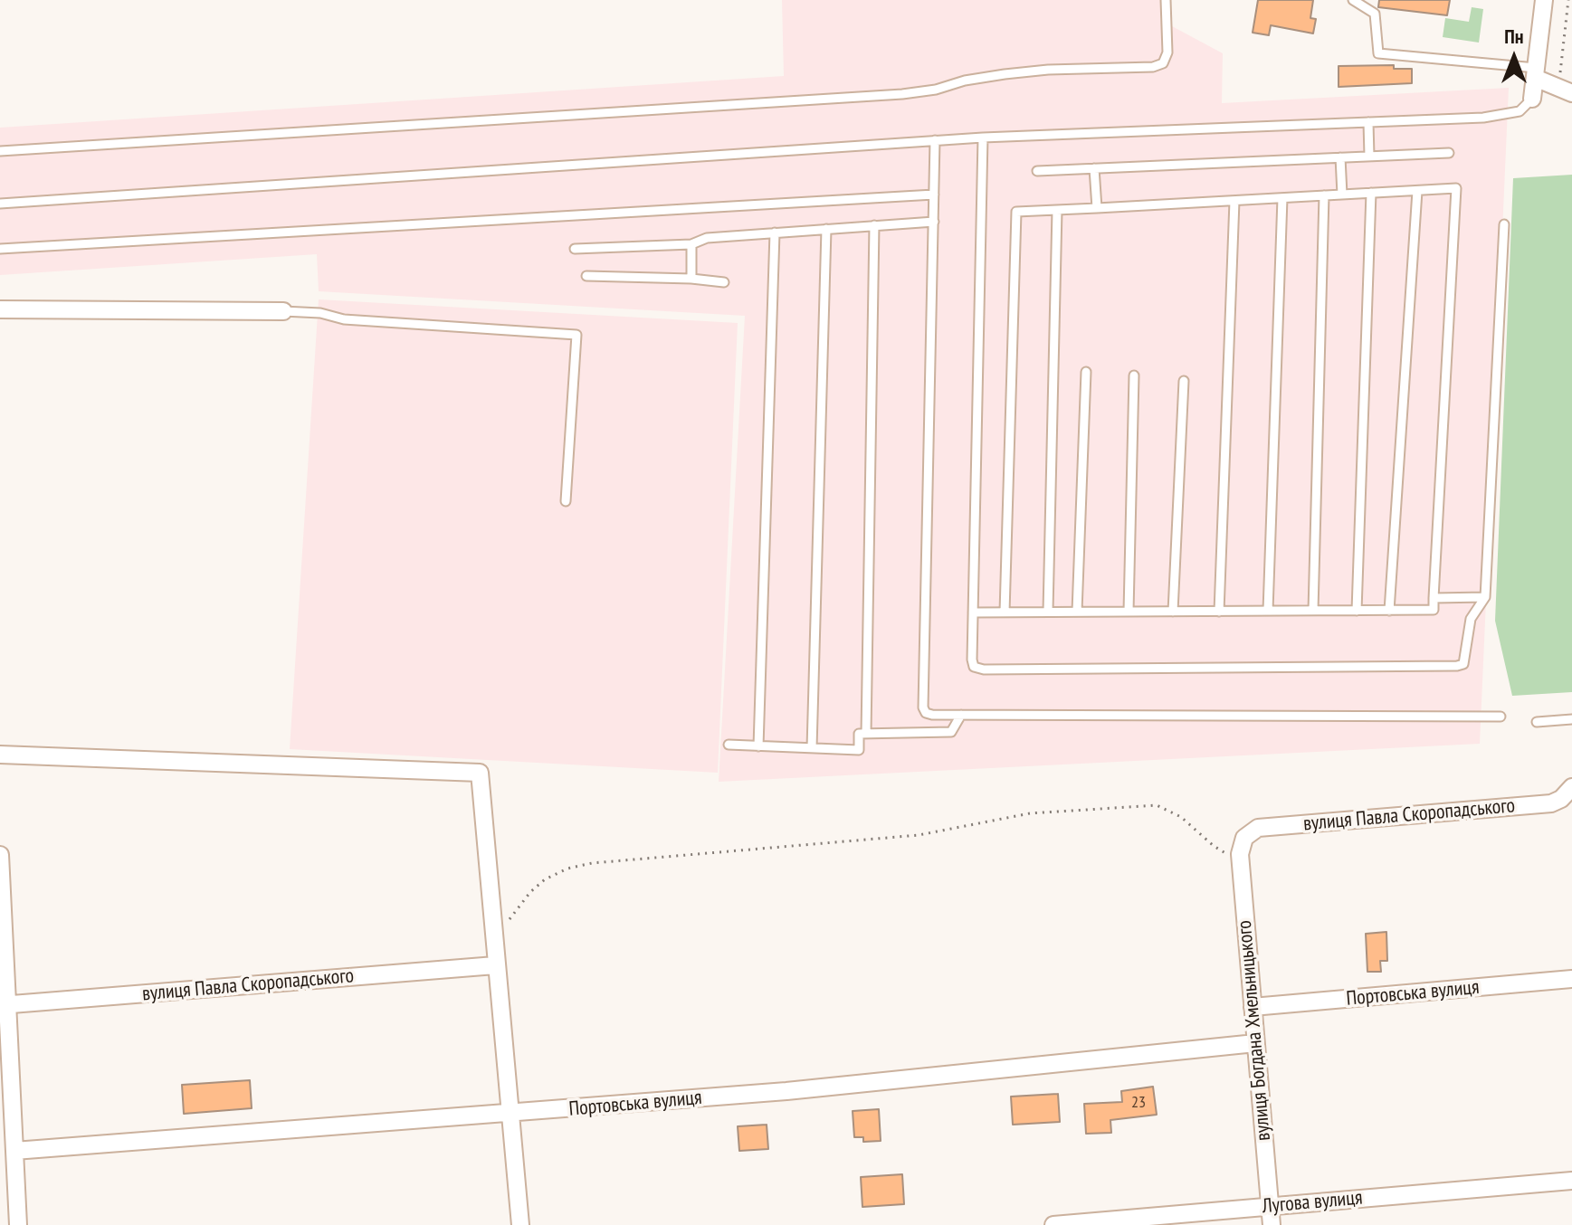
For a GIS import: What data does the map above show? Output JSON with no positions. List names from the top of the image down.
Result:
{
  "streets": {
    "street": [
      "вулиця Павла Скоропадського",
      "Портовська вулиця",
      "вулиця Богдана Хмельницького",
      "Лугова вулиця"
    ]
  },
  "crossings": [
    ["вулиця Павла Скоропадського", "вулиця Богдана Хмельницького"],
    ["Портовська вулиця", "вулиця Богдана Хмельницького"],
    ["вулиця Богдана Хмельницького", "Лугова вулиця"]
  ],
  "house_numbers": ["23"],
  "north": "top"
}
